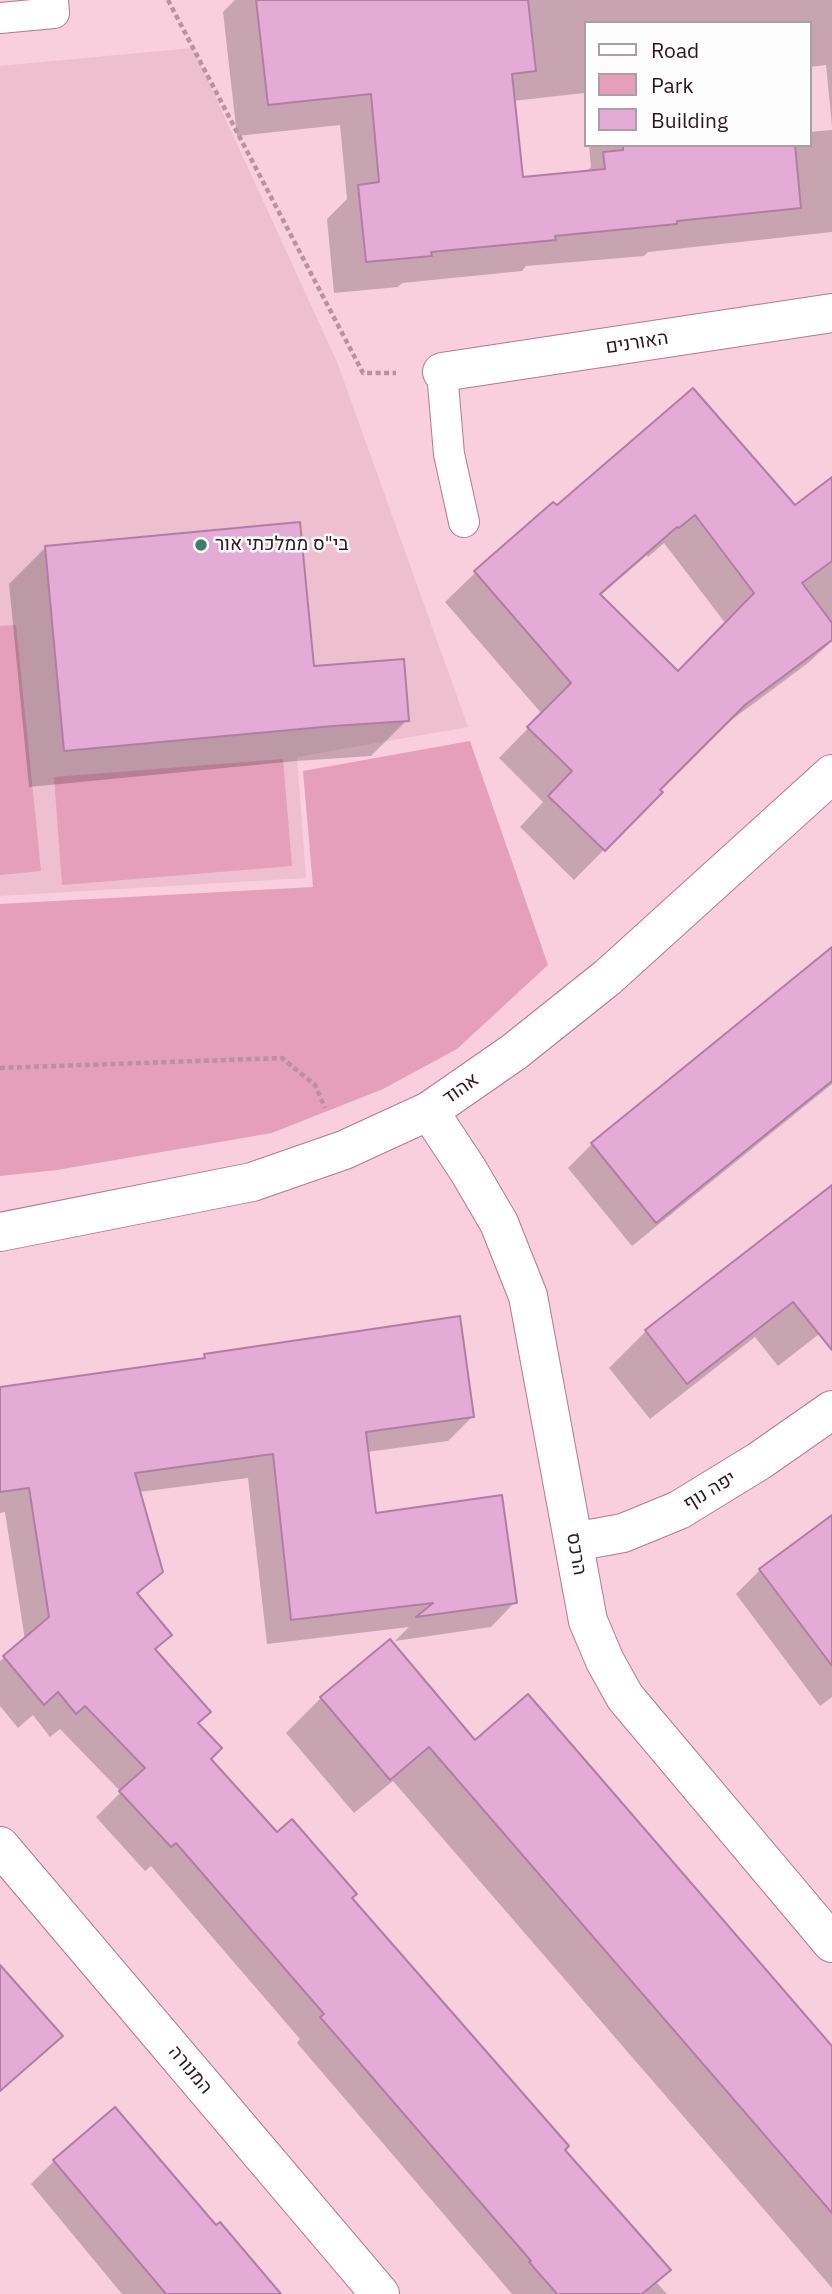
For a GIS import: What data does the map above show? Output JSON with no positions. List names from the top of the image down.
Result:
{
  "streets": {
    "street": [
      "האורנים",
      "אהוד",
      "יפה נוף",
      "הרכס",
      "המנורה"
    ]
  },
  "crossings": [
    ["אהוד", "הרכס"],
    ["יפה נוף", "הרכס"]
  ],
  "places": ["בי\"ס ממלכתי אור"],
  "legend": ["Road", "Park", "Building"]
}
